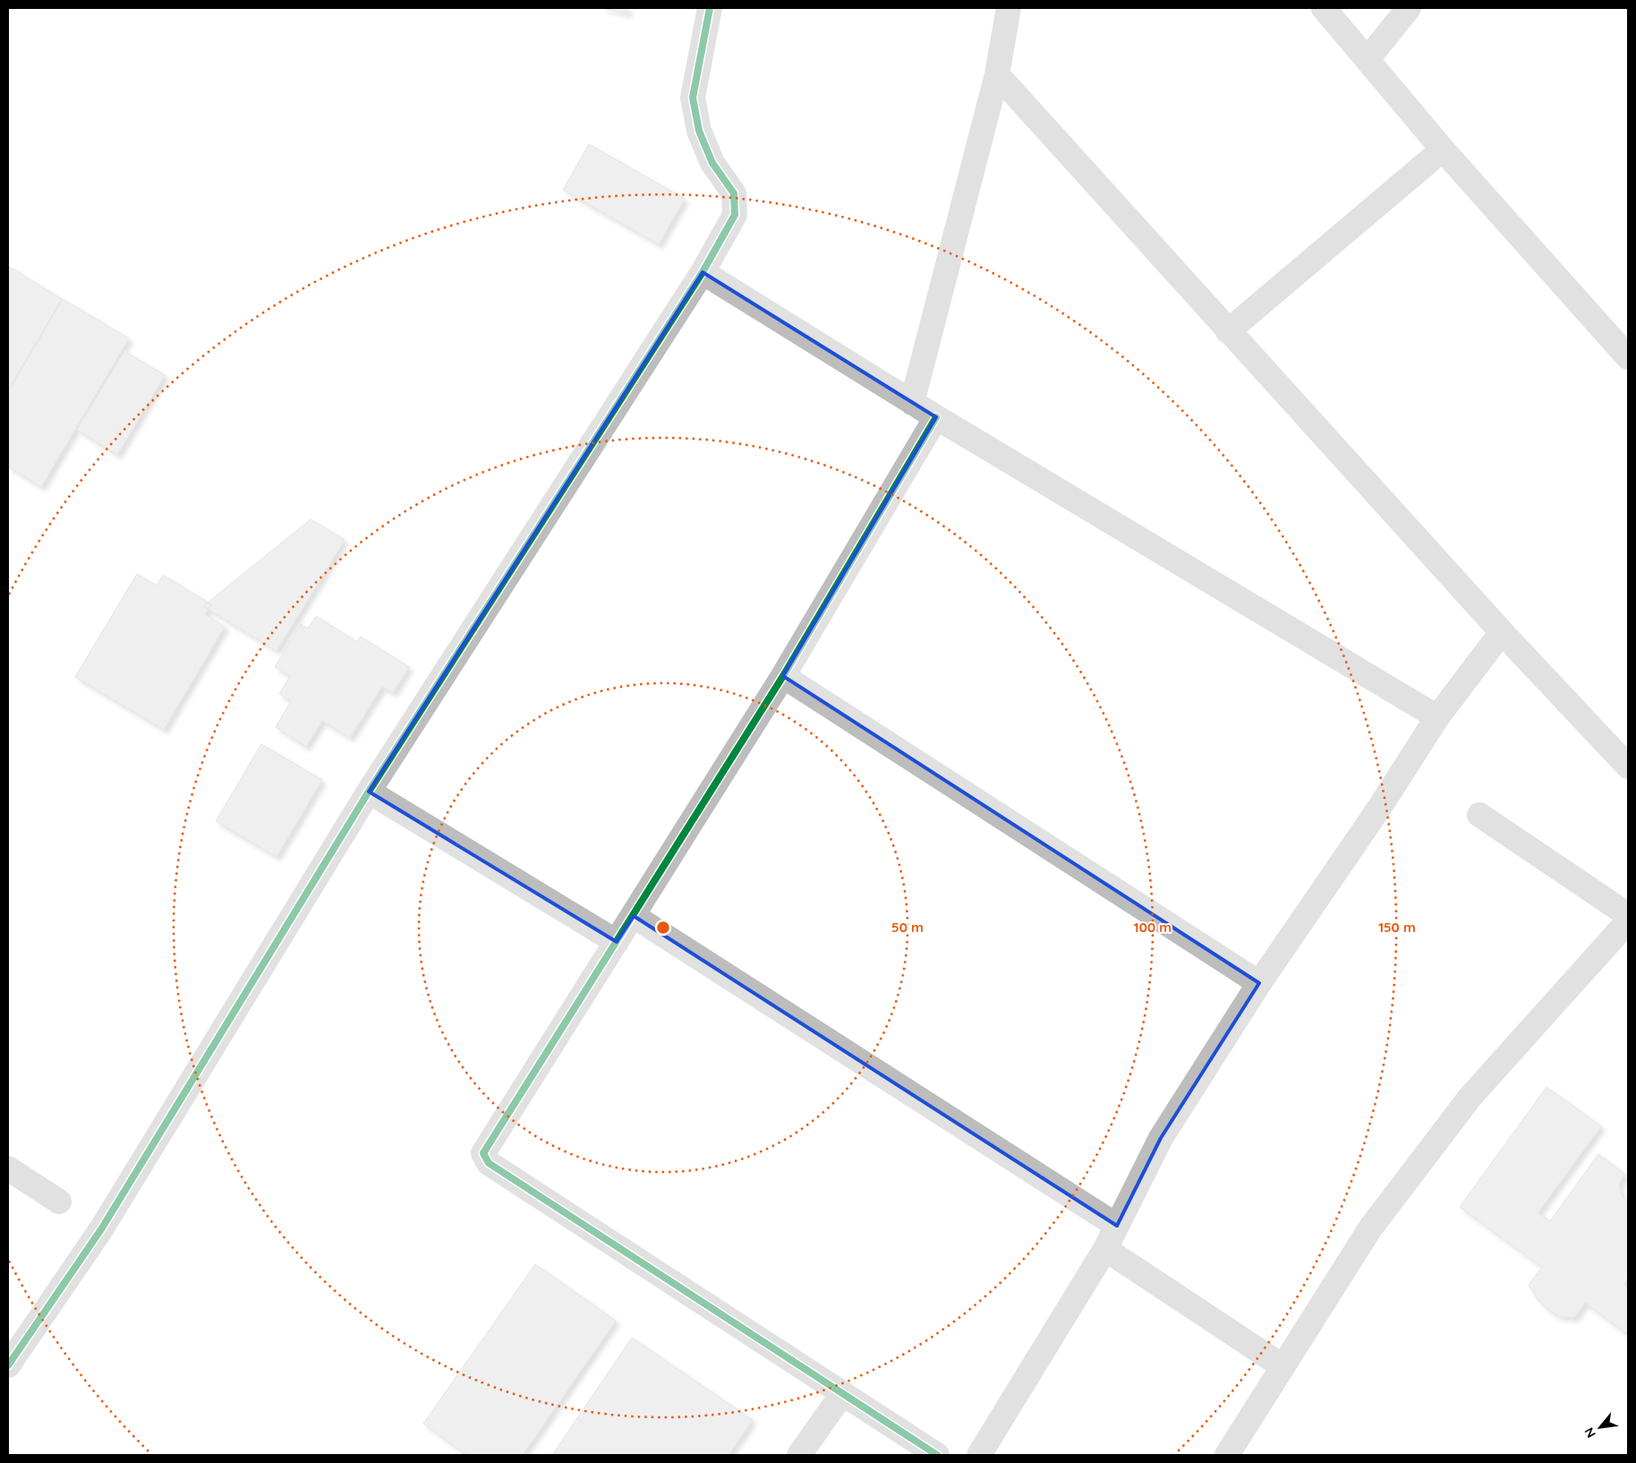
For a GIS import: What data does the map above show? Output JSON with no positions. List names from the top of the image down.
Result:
{
  "north": "bottom left",
  "rings": ["50 m", "100 m", "150 m"]
}
